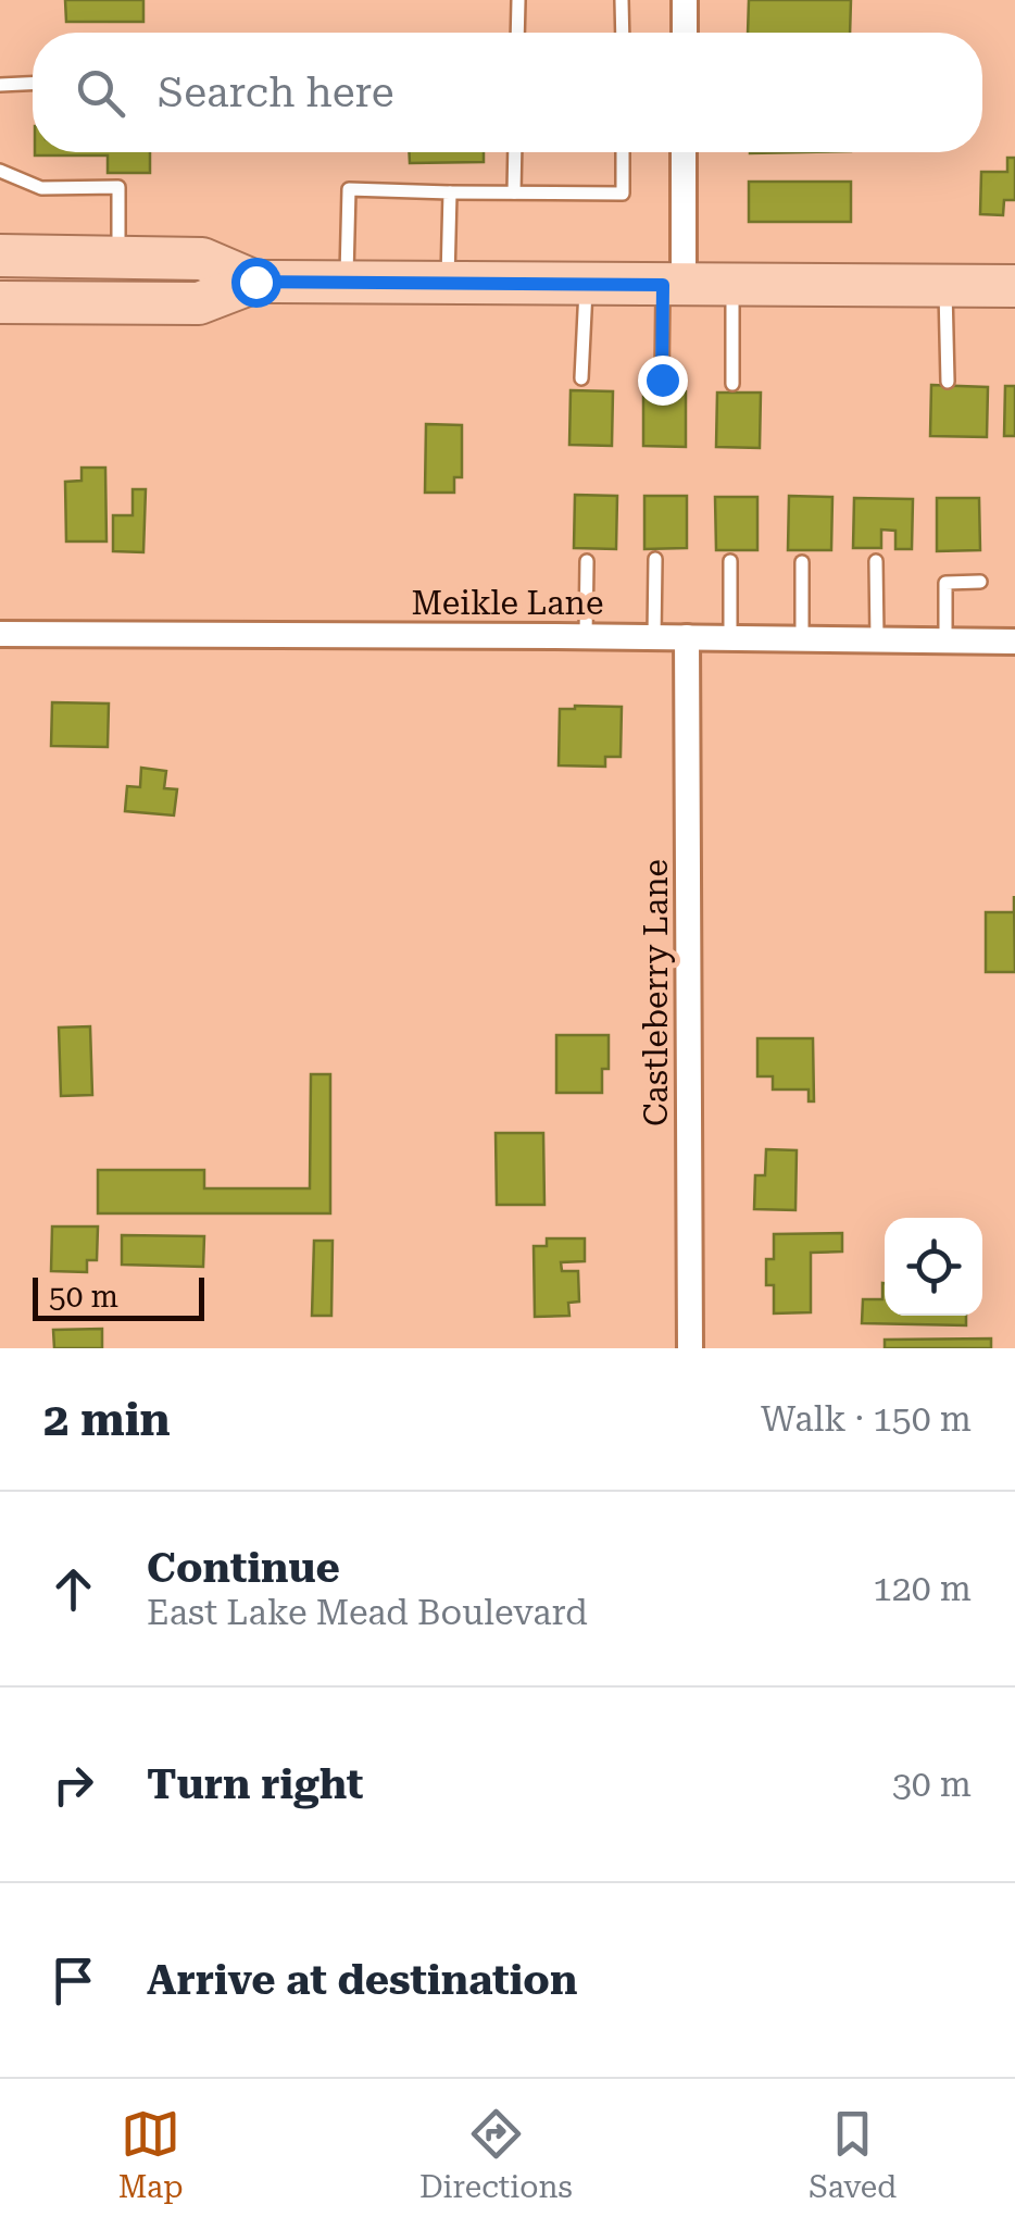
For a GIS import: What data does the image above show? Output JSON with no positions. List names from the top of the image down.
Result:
{
  "streets": {
    "street": ["Meikle Lane", "Castleberry Lane"]
  },
  "crossings": [
    ["Meikle Lane", "Castleberry Lane"]
  ],
  "scale_bar": "50 m",
  "page": {
    "search": "Search here",
    "scale": "50 m",
    "heading": ["2 min", "Walk · 150 m"],
    "list": [
      ["Continue", "East Lake Mead Boulevard", "120 m"],
      ["Turn right", "30 m"],
      "Arrive at destination"
    ],
    "nav": ["Map", "Directions", "Saved"]
  }
}
